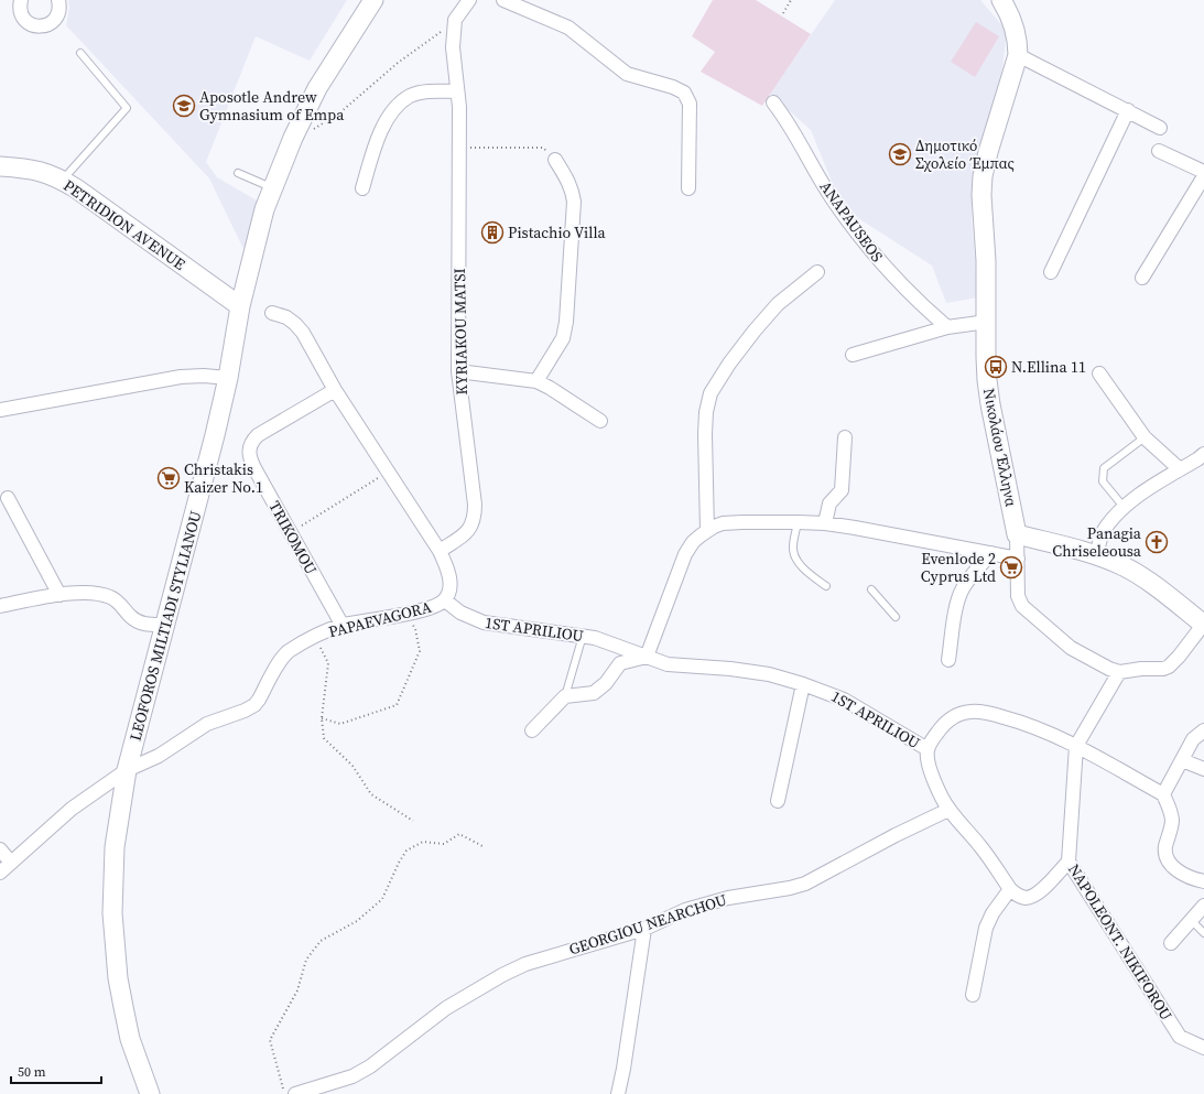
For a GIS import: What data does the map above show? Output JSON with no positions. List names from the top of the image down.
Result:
{
  "streets": {
    "main road": ["PETRIDION AVENUE", "Νικολάου Έλληνα", "LEOFOROS MILTIADI STYLIANOU"],
    "street": [
      "ANAPAUSEOS",
      "KYRIAKOU MATSI",
      "TRIKOMOU",
      "PAPAEVAGORA",
      "1ST APRILIOU",
      "GEORGIOU NEARCHOU",
      "NAPOLEONT. NIKIFOROU"
    ]
  },
  "crossings": [
    ["PETRIDION AVENUE", "LEOFOROS MILTIADI STYLIANOU"],
    ["TRIKOMOU", "PAPAEVAGORA"],
    ["PAPAEVAGORA", "LEOFOROS MILTIADI STYLIANOU"],
    ["PAPAEVAGORA", "1ST APRILIOU"]
  ],
  "places": {
    "school or university": ["Aposotle Andrew Gymnasium of Empa", "Δημοτικό Σχολείο Έμπας"],
    "building": ["Pistachio Villa"],
    "bus stop": ["N.Ellina 11"],
    "supermarket": ["Christakis Kaizer No.1", "Evenlode 2 Cyprus Ltd"],
    "church": ["Panagia Chriseleousa"]
  },
  "scale_bar": "50 m"
}
